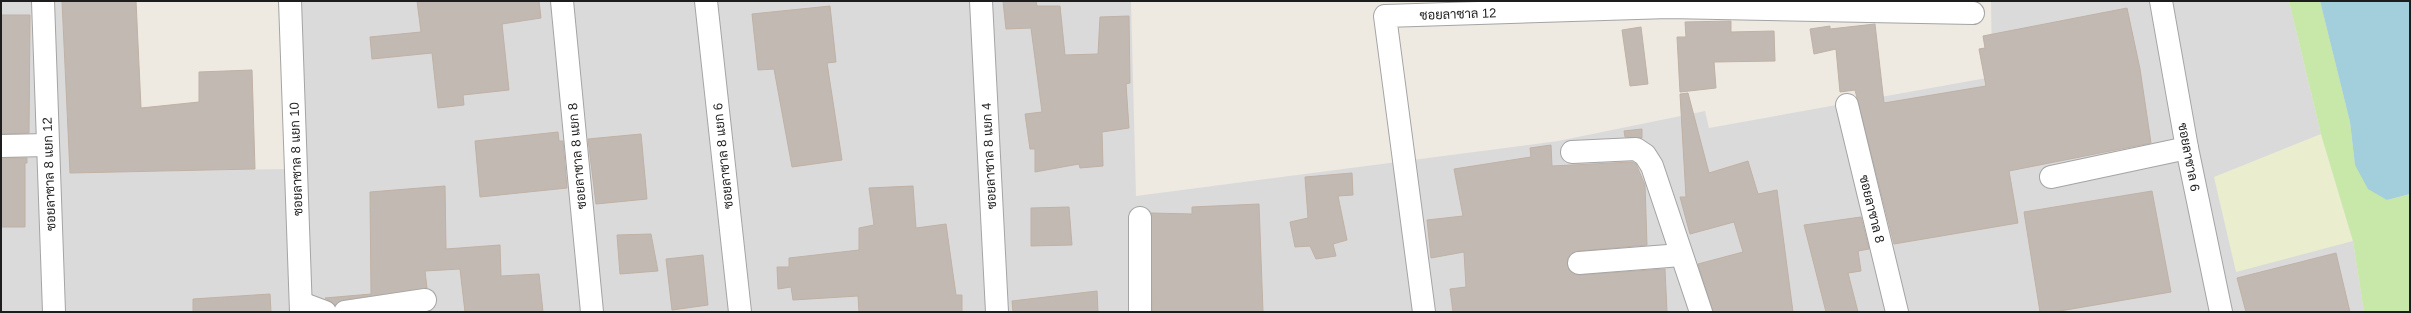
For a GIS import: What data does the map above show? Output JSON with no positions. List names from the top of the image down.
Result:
{
  "streets": {
    "street": [
      "ซอยลาซาล 12",
      "ซอยลาซาล 8 แยก 8",
      "ซอยลาซาล 8 แยก 6",
      "ซอยลาซาล 8 แยก 4",
      "ซอยลาซาล 6",
      "ซอยลาซาล 8 แยก 10",
      "ซอยลาซาล 8 แยก 12",
      "ซอยลาซาล 8"
    ]
  }
}
